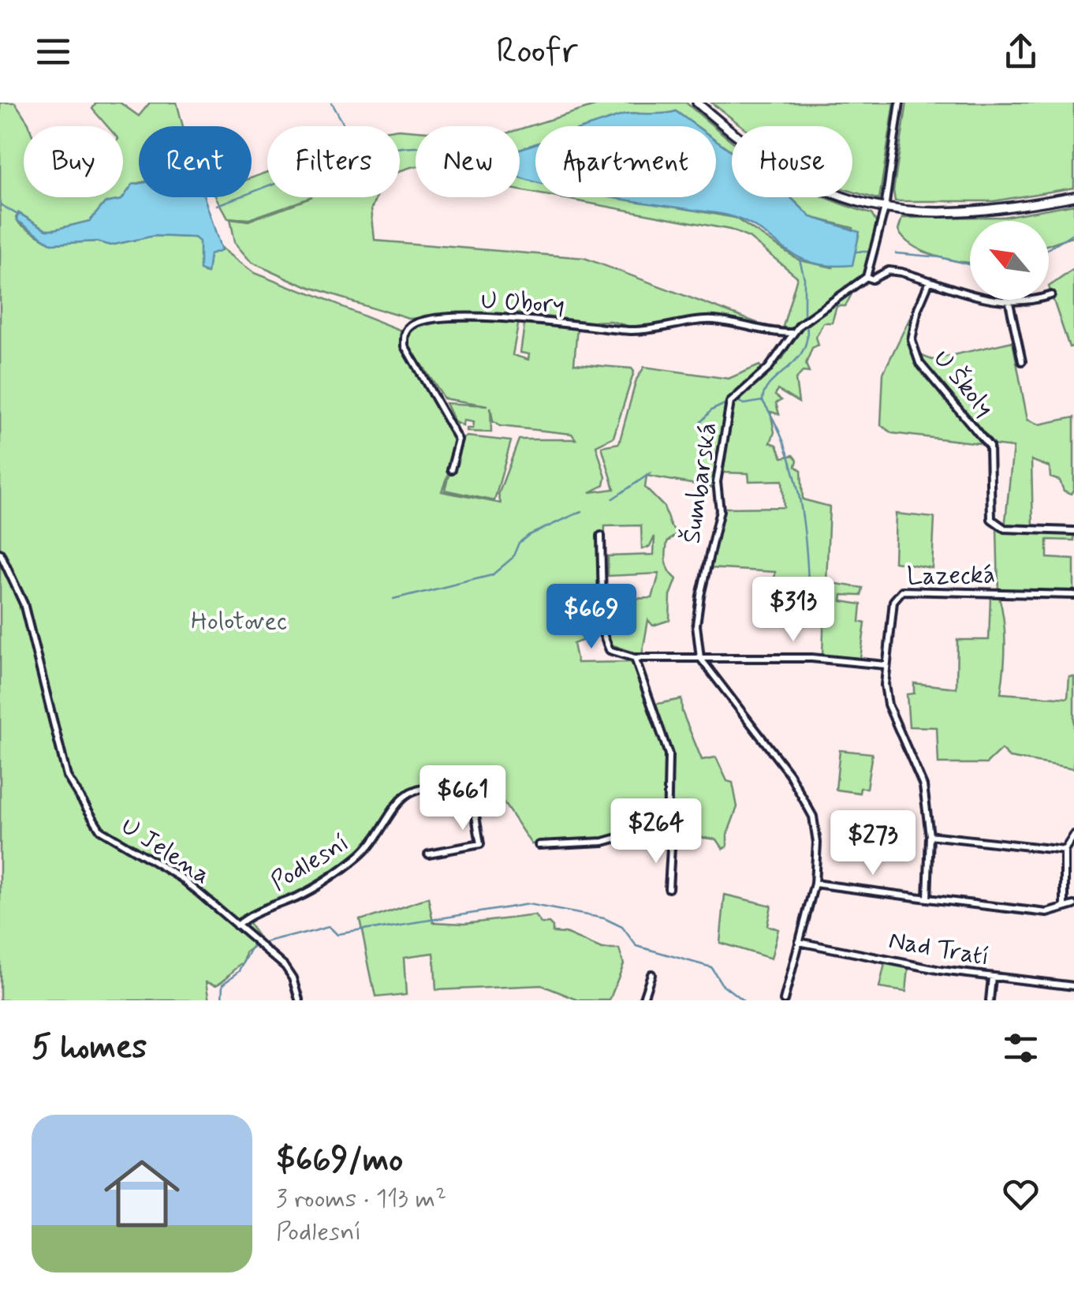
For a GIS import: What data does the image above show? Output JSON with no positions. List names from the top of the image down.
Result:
{
  "streets": {
    "street": [
      "U Obory",
      "U Školy",
      "Šumbarská",
      "Lazecká",
      "U Jelena",
      "Podlesní",
      "Nad Tratí"
    ]
  },
  "crossings": [
    ["U Obory", "Šumbarská"],
    ["U Jelena", "Podlesní"]
  ],
  "parks": ["Holotovec"],
  "north": "top left",
  "page": {
    "header": "Roofr",
    "chip": [
      "Buy",
      "Rent",
      "Filters",
      "New",
      "Apartment",
      "House"
    ],
    "price": [
      "$313",
      "$669",
      "$661",
      "$264",
      "$273"
    ],
    "heading": "5 homes",
    "list": [
      {
        "name": "$669/mo",
        "note": "3 rooms · 113 m² · Podlesní"
      }
    ]
  }
}
